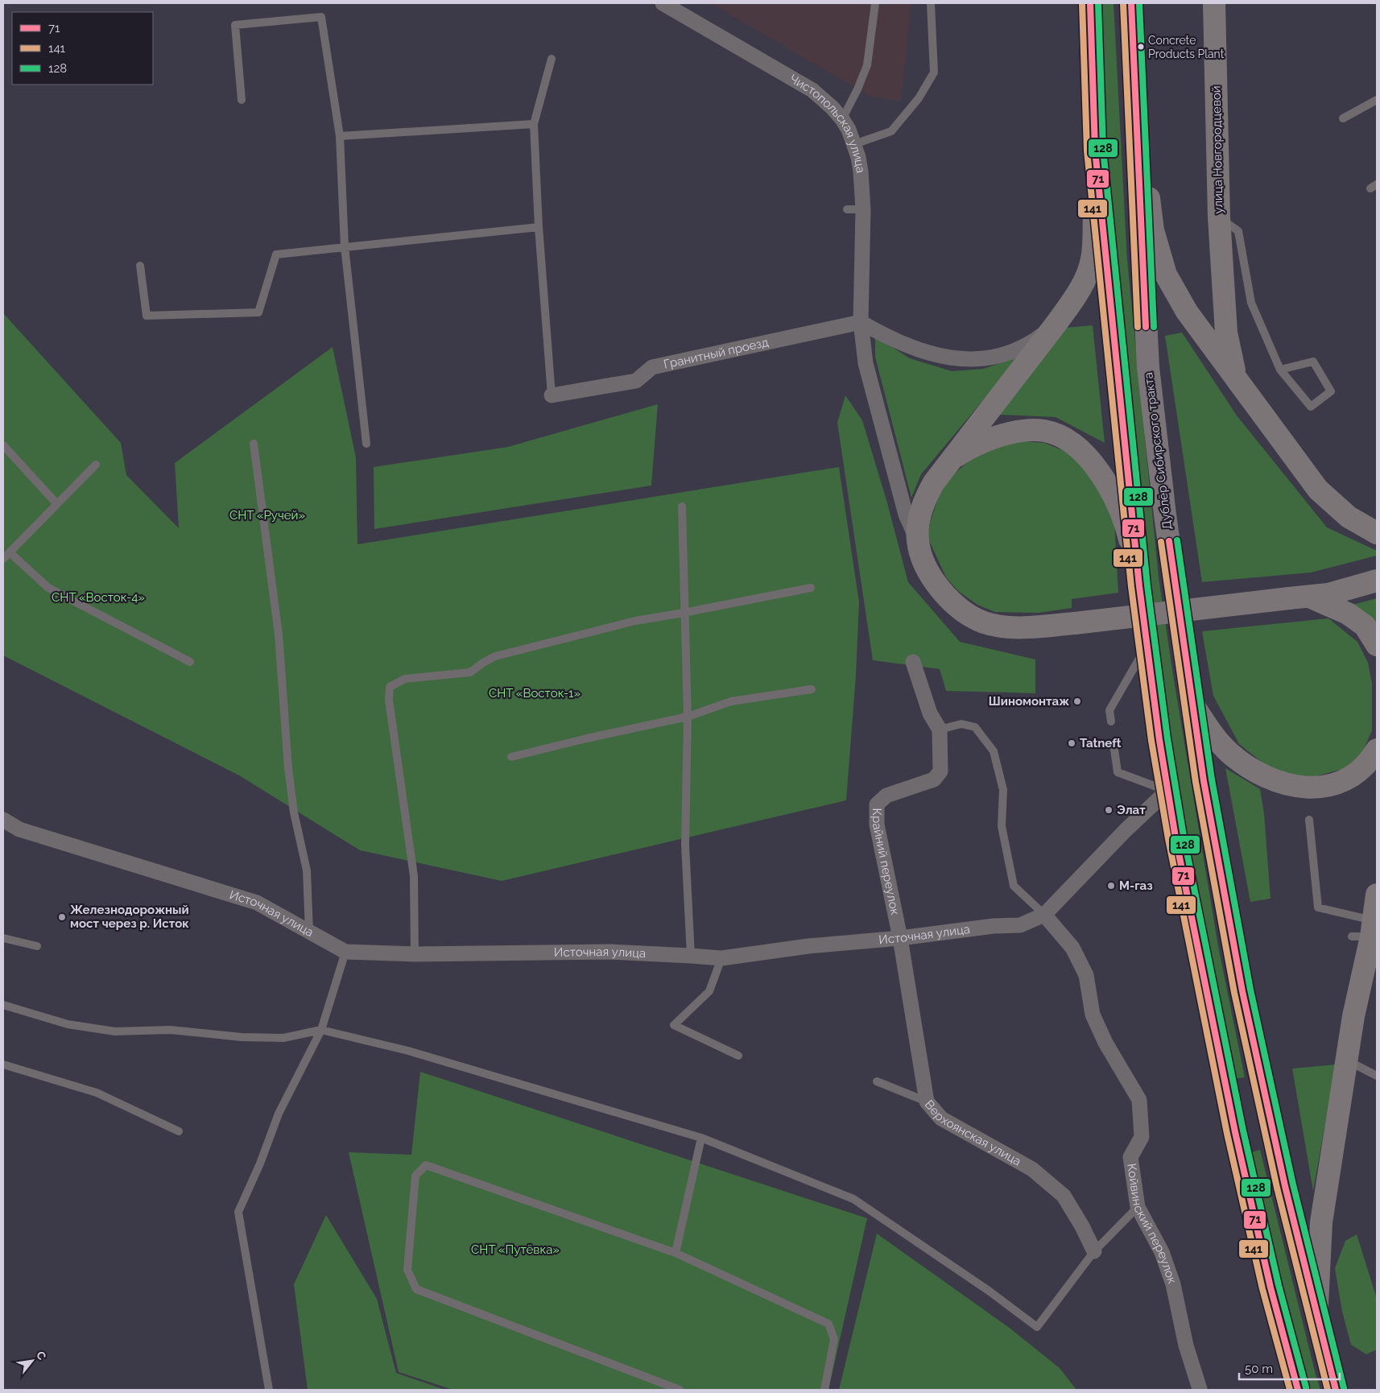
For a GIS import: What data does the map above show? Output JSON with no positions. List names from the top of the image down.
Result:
{
  "streets": {
    "main road": ["улица Новгородцевой", "Дублёр Сибирского тракта"],
    "street": [
      "Чистопольская улица",
      "Гранитный проезд",
      "Крайний переулок",
      "Источная улица",
      "Верхоянская улица",
      "Койвинский переулок"
    ]
  },
  "crossings": [
    ["Чистопольская улица", "Гранитный проезд"],
    ["Крайний переулок", "Источная улица"],
    ["Крайний переулок", "Верхоянская улица"],
    ["Источная улица", "Верхоянская улица"],
    ["Источная улица", "Койвинский переулок"]
  ],
  "parks": [
    "СНТ «Ручей»",
    "СНТ «Восток-4»",
    "СНТ «Восток-1»",
    "СНТ «Путёвка»"
  ],
  "places": [
    "Concrete Products Plant",
    "Шиномонтаж",
    "Tatneft",
    "Элат",
    "М-газ",
    "Железнодорожный мост через р. Исток"
  ],
  "lines": ["transit line 71", "transit line 141", "transit line 128"],
  "legend": ["71", "141", "128"],
  "scale_bar": "50 m",
  "north": "top right"
}
